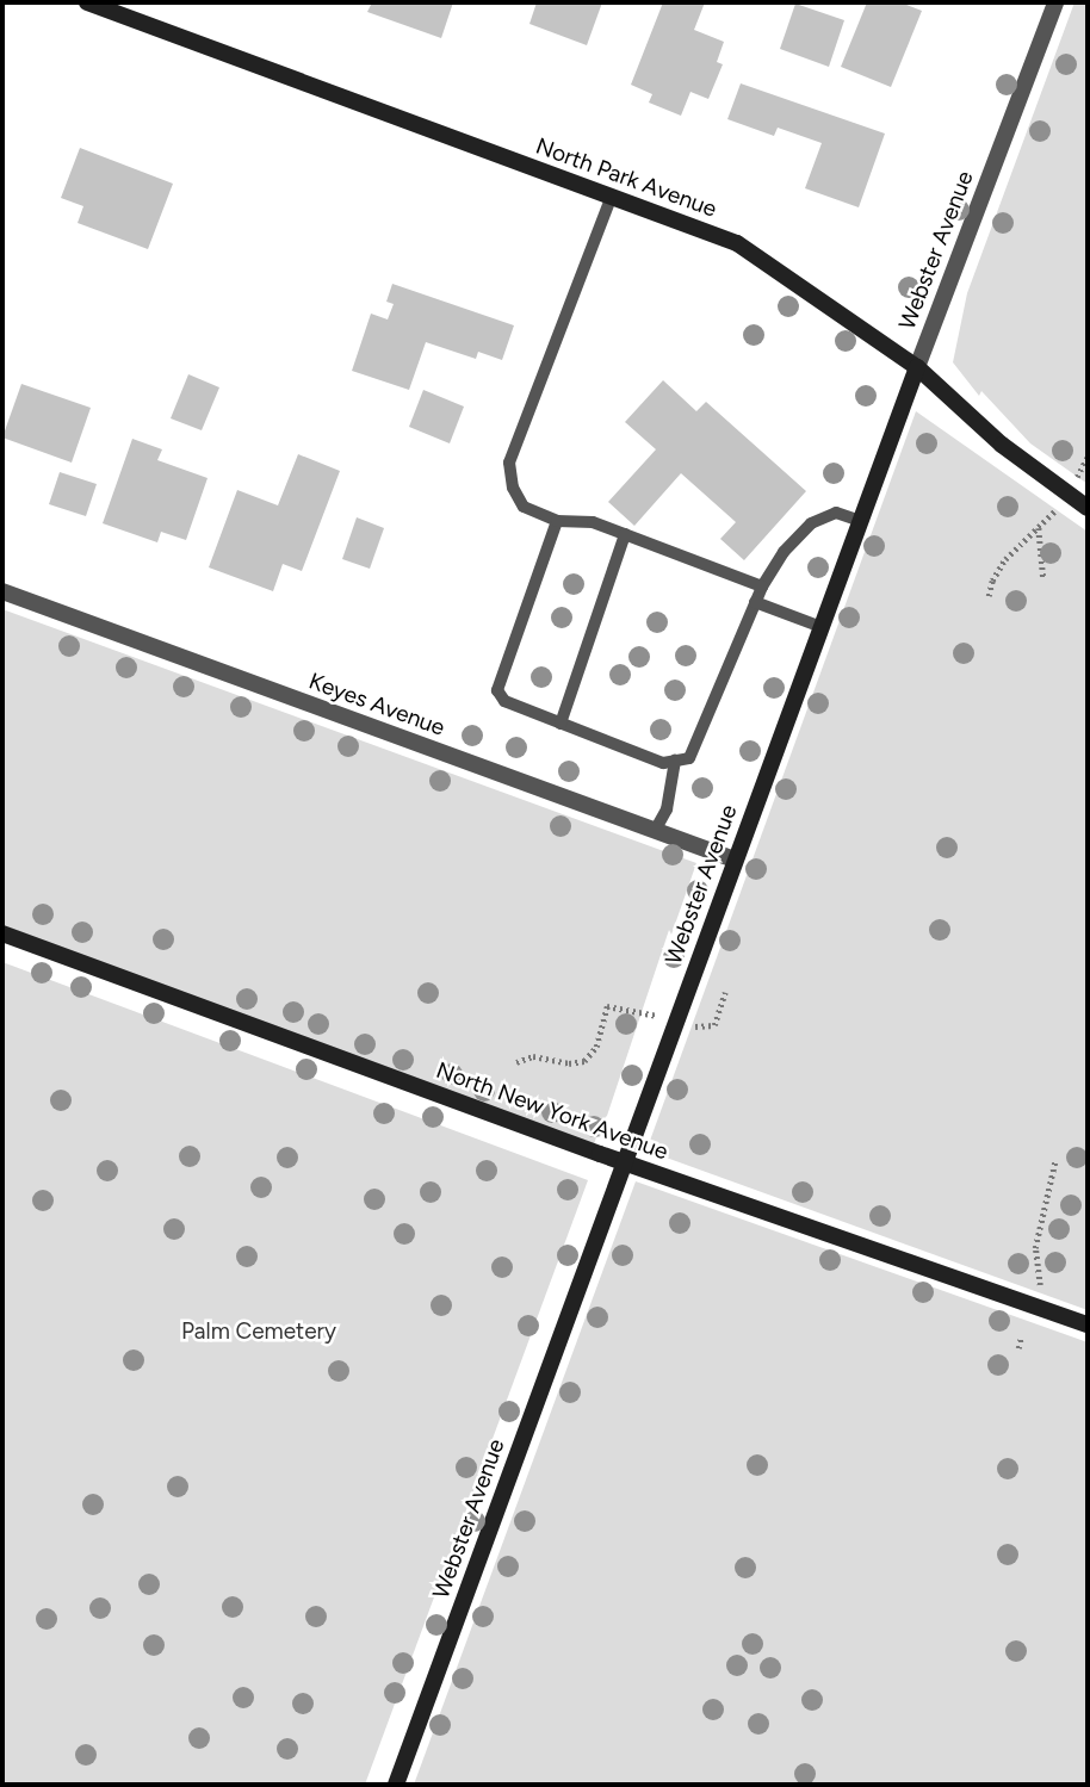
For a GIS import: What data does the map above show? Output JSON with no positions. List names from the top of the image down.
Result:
{
  "streets": {
    "street": [
      "North Park Avenue",
      "Webster Avenue",
      "Keyes Avenue",
      "North New York Avenue"
    ]
  },
  "crossings": [
    ["North Park Avenue", "Webster Avenue"],
    ["Webster Avenue", "Keyes Avenue"],
    ["Webster Avenue", "North New York Avenue"]
  ],
  "parks": ["Palm Cemetery"]
}
